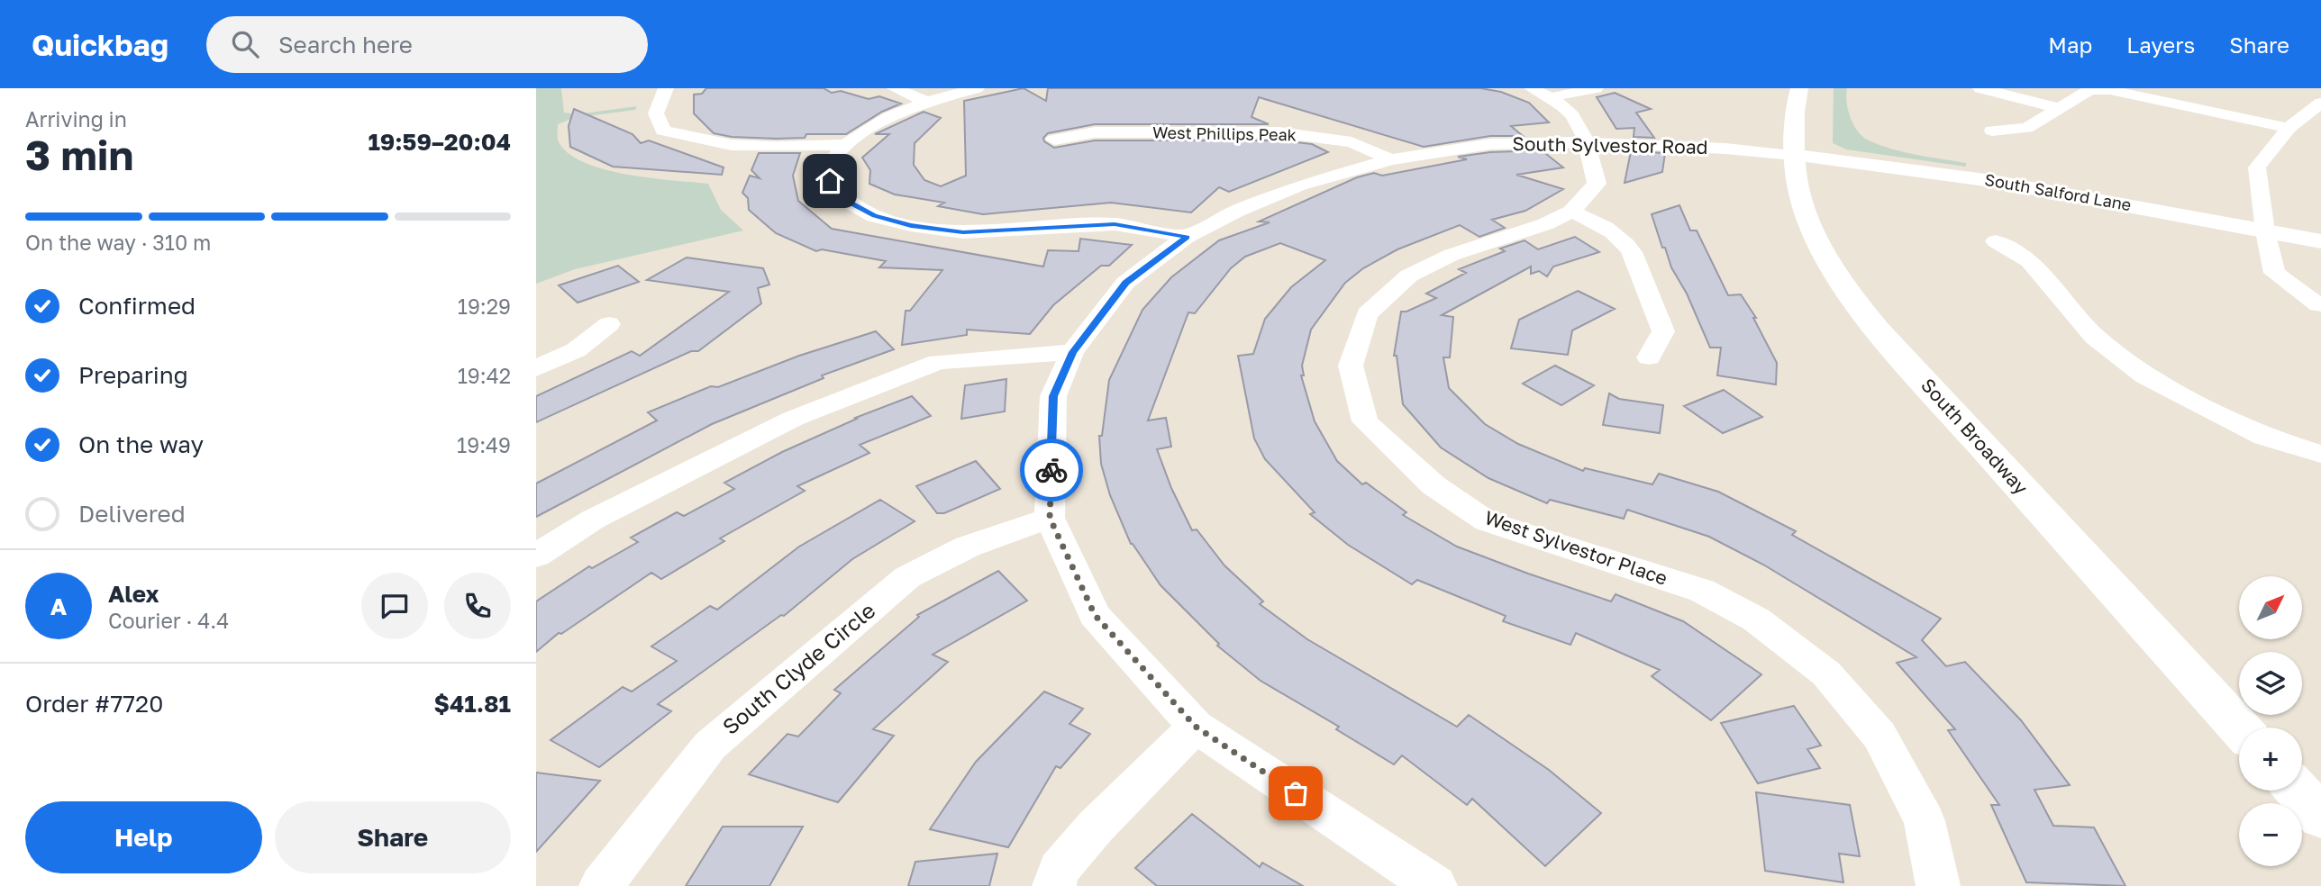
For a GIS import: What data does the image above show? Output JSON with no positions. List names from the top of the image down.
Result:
{
  "streets": {
    "main road": ["South Salford Lane", "South Broadway"],
    "street": [
      "West Phillips Peak",
      "South Sylvestor Road",
      "West Sylvestor Place",
      "South Clyde Circle"
    ]
  },
  "crossings": [
    ["West Phillips Peak", "South Sylvestor Road"],
    ["South Sylvestor Road", "South Salford Lane"],
    ["South Sylvestor Road", "South Broadway"],
    ["South Sylvestor Road", "West Sylvestor Place"],
    ["South Sylvestor Road", "South Clyde Circle"],
    ["South Salford Lane", "South Broadway"]
  ],
  "north": "top right",
  "page": {
    "header": "Quickbag",
    "search": "Search here",
    "nav": ["Map", "Layers", "Share"],
    "heading": ["3 min", "Arriving in", "19:59–20:04"],
    "panel": [
      "Alex",
      "Courier · 4.4",
      "Order #7720",
      "$41.81"
    ],
    "bar": "On the way · 310 m",
    "list": [
      ["Confirmed", "19:29"],
      ["Preparing", "19:42"],
      ["On the way", "19:49"],
      "Delivered"
    ],
    "round": "A",
    "map_buttons": ["+", "−"],
    "buttons": ["Help", "Share"]
  }
}
